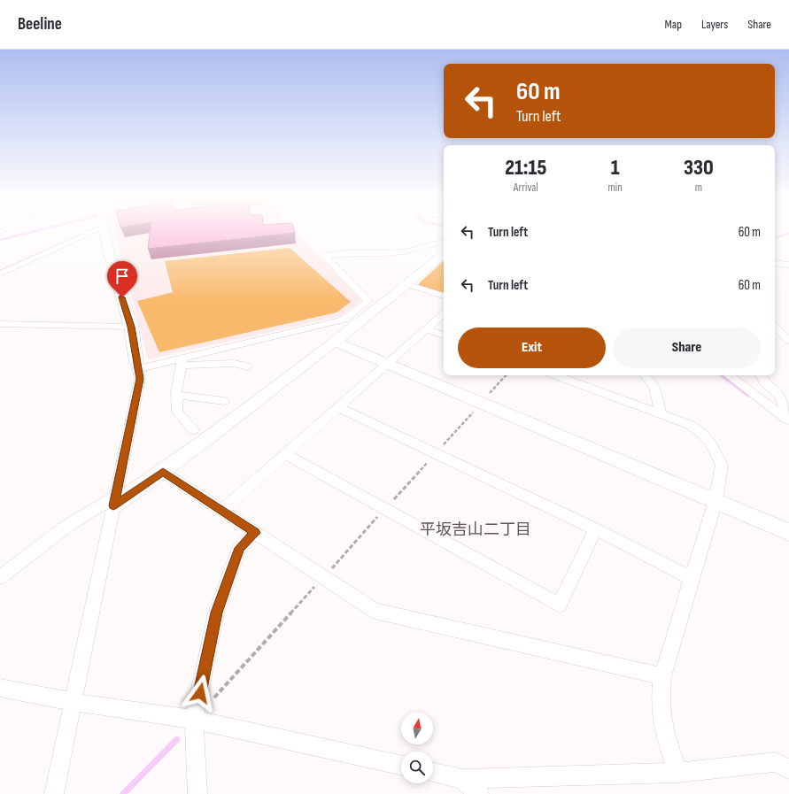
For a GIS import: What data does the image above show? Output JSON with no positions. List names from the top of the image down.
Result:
{
  "districts": ["平坂吉山二丁目"],
  "north": "top",
  "page": {
    "header": "Beeline",
    "nav": ["Map", "Layers", "Share"],
    "turn": ["60 m", "Turn left"],
    "eta": [
      "21:15",
      "Arrival",
      "1",
      "min",
      "330",
      "m"
    ],
    "list": [
      {
        "name": "Turn left",
        "value": "60 m"
      },
      {
        "name": "Turn left",
        "value": "60 m"
      }
    ],
    "buttons": ["Exit", "Share"]
  }
}
